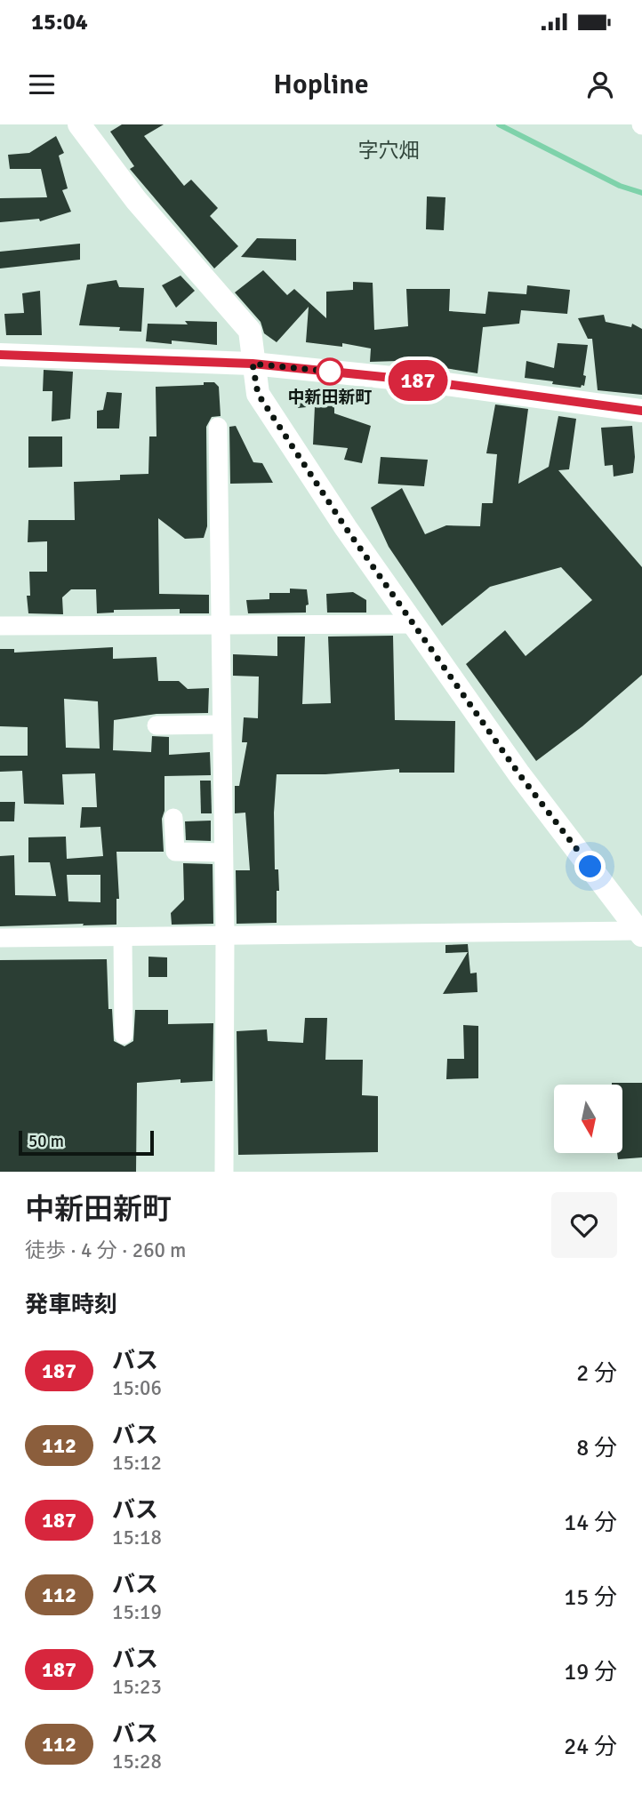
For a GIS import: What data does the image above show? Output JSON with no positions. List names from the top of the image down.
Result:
{
  "districts": ["字穴畑"],
  "places": ["中新田新町"],
  "lines": ["bus line 187"],
  "scale_bar": "50 m",
  "north": "bottom",
  "page": {
    "status": "15:04",
    "header": "Hopline",
    "on_map": "187",
    "scale": "50 m",
    "heading": [
      ["中新田新町", "徒歩 · 4 分 · 260 m"],
      "発車時刻"
    ],
    "list": [
      {
        "mark": "187",
        "name": "バス",
        "note": "15:06",
        "value": "2 分"
      },
      {
        "mark": "112",
        "name": "バス",
        "note": "15:12",
        "value": "8 分"
      },
      {
        "mark": "187",
        "name": "バス",
        "note": "15:18",
        "value": "14 分"
      },
      {
        "mark": "112",
        "name": "バス",
        "note": "15:19",
        "value": "15 分"
      },
      {
        "mark": "187",
        "name": "バス",
        "note": "15:23",
        "value": "19 分"
      },
      {
        "mark": "112",
        "name": "バス",
        "note": "15:28",
        "value": "24 分"
      }
    ]
  }
}
